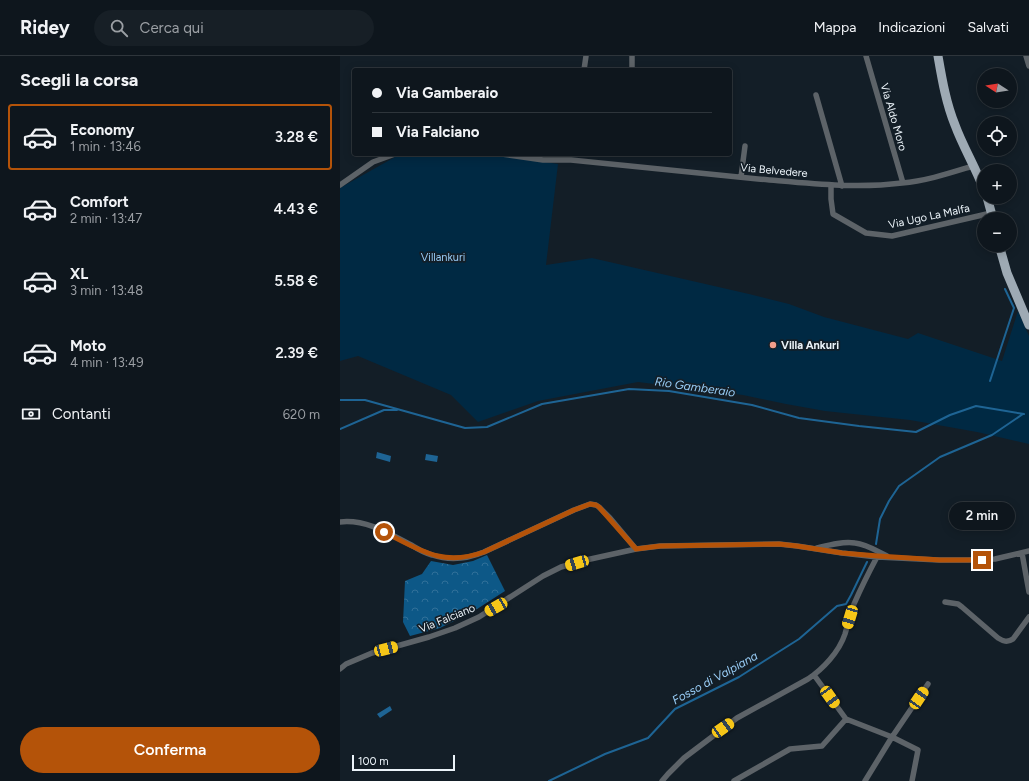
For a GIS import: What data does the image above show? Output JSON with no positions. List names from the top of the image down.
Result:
{
  "streets": {
    "street": [
      "Via Aldo Moro",
      "Via Belvedere",
      "Via Ugo La Malfa",
      "Via Falciano"
    ]
  },
  "crossings": [
    ["Via Aldo Moro", "Via Belvedere"],
    ["Via Belvedere", "Via Ugo La Malfa"]
  ],
  "water": ["Rio Gamberaio", "Fosso di Valpiana"],
  "parks": ["Villankuri"],
  "places": ["Villa Ankuri"],
  "scale_bar": "100 m",
  "north": "left",
  "page": {
    "header": "Ridey",
    "search": "Cerca qui",
    "nav": ["Mappa", "Indicazioni", "Salvati"],
    "heading": "Scegli la corsa",
    "map_buttons": ["+", "−"],
    "banner": ["Via Gamberaio", "Via Falciano"],
    "list": [
      {
        "name": "Economy",
        "note": "1 min · 13:46",
        "value": "3.28 €"
      },
      {
        "name": "Comfort",
        "note": "2 min · 13:47",
        "value": "4.43 €"
      },
      {
        "name": "XL",
        "note": "3 min · 13:48",
        "value": "5.58 €"
      },
      {
        "name": "Moto",
        "note": "4 min · 13:49",
        "value": "2.39 €"
      }
    ],
    "pay": ["Contanti", "620 m"],
    "bubble": "2 min",
    "buttons": "Conferma",
    "scale": "100 m"
  }
}
